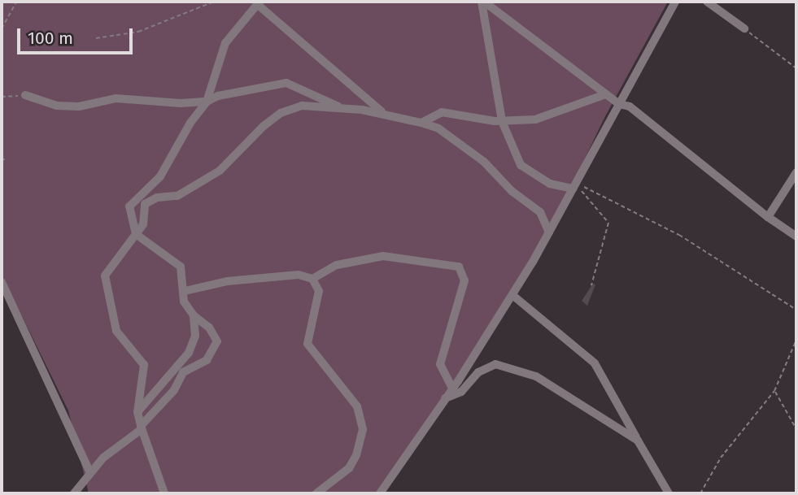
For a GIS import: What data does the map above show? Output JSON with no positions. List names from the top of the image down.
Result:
{
  "scale_bar": "100 m"
}
